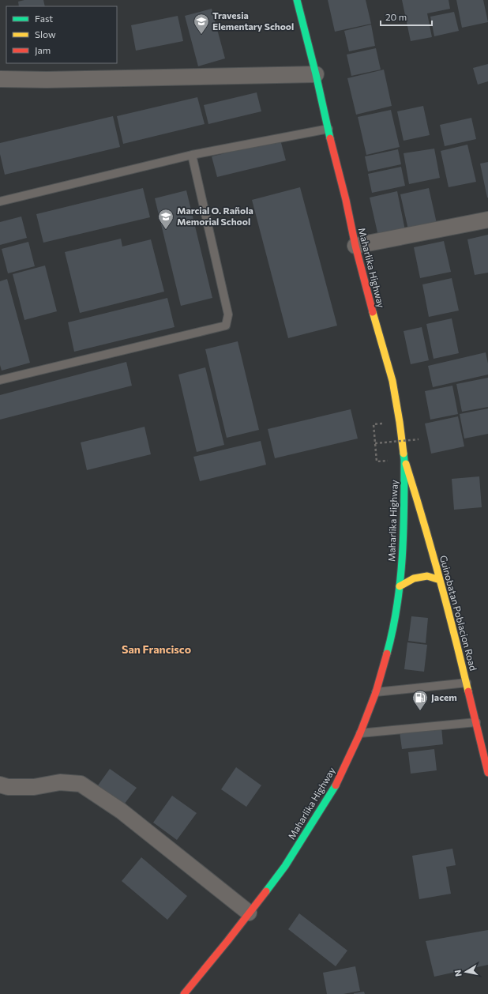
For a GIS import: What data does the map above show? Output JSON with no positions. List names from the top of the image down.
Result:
{
  "streets": {
    "main road": ["Maharlika Highway", "Guinobatan Poblacion Road"]
  },
  "crossings": [
    ["Maharlika Highway", "Guinobatan Poblacion Road"]
  ],
  "districts": ["San Francisco"],
  "places": {
    "school or university": ["Travesia Elementary School", "Marcial O. Rañola Memorial School"],
    "fuel station": ["Jacem"]
  },
  "legend": ["Fast", "Slow", "Jam"],
  "scale_bar": "20 m",
  "north": "left"
}
